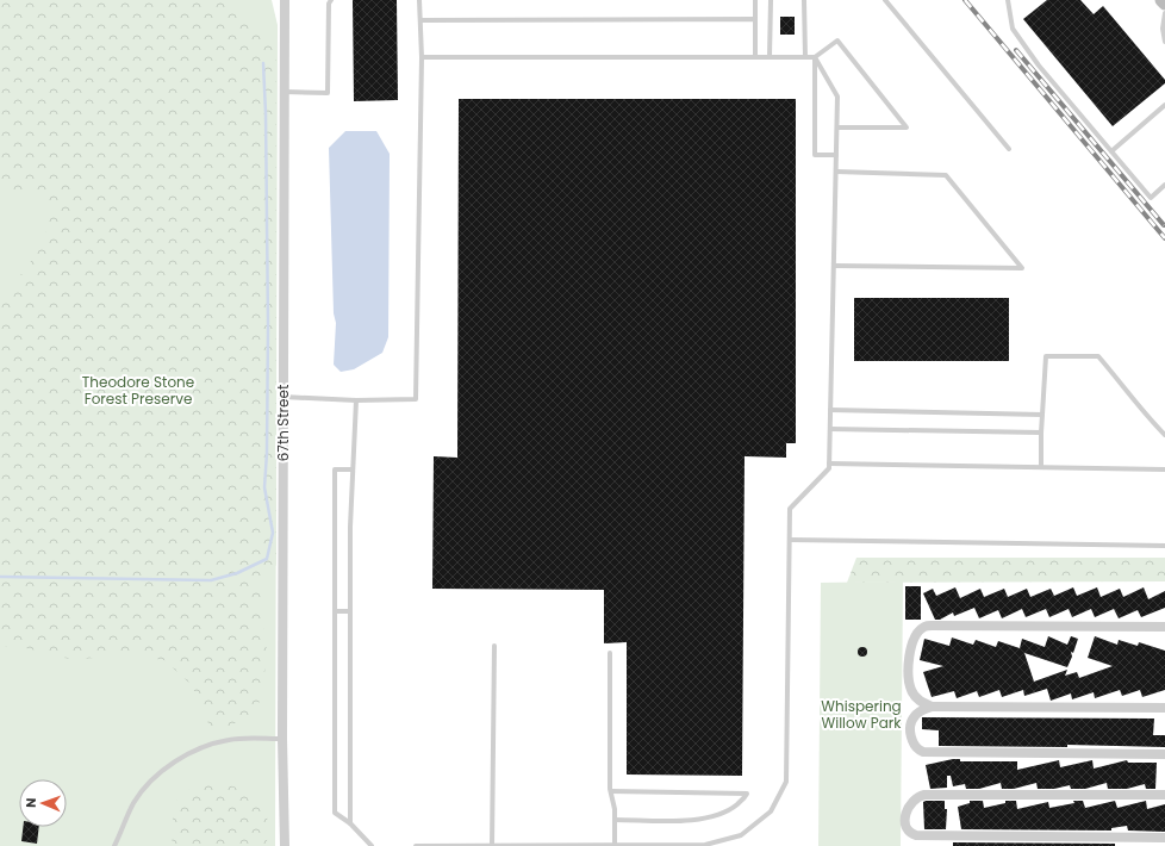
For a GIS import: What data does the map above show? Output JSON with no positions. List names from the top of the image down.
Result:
{
  "streets": {
    "street": ["67th Street"]
  },
  "parks": ["Theodore Stone Forest Preserve", "Whispering Willow Park"],
  "north": "left"
}
